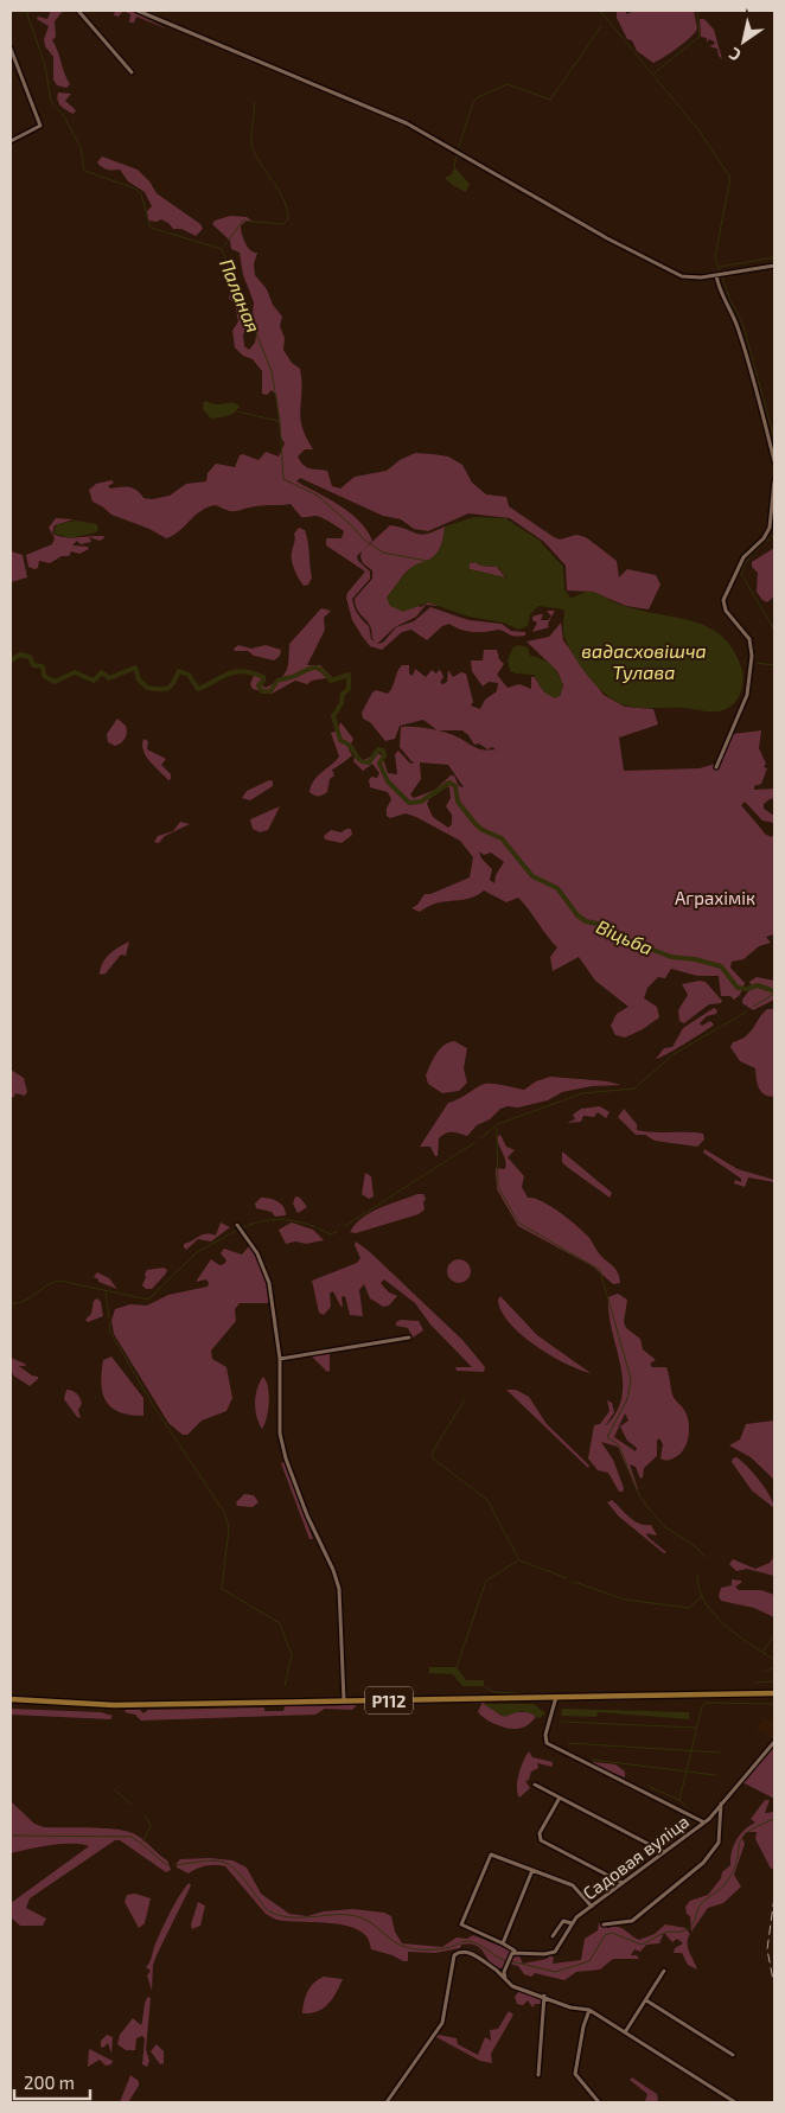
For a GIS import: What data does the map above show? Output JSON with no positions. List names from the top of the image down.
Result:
{
  "streets": {
    "main road": ["Р112"],
    "street": ["Садовая вуліца"]
  },
  "water": ["Паланая", "вадасховішча Тулава", "Віцьба"],
  "parks": ["Аграхімік"],
  "scale_bar": "200 m",
  "north": "bottom left"
}
